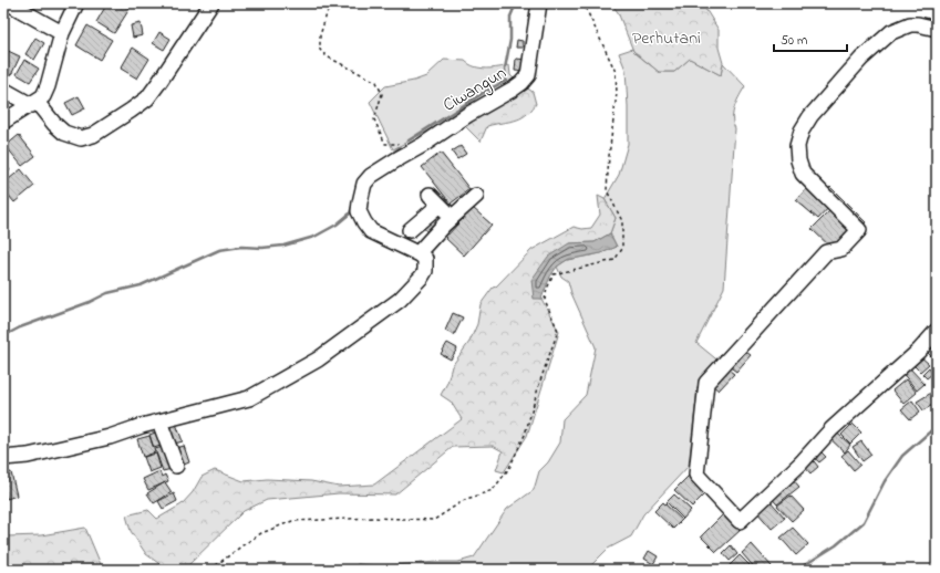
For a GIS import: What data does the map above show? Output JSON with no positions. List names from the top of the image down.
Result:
{
  "streets": {
    "street": ["Ciwangun"]
  },
  "parks": ["Perhutani"],
  "scale_bar": "50 m"
}
